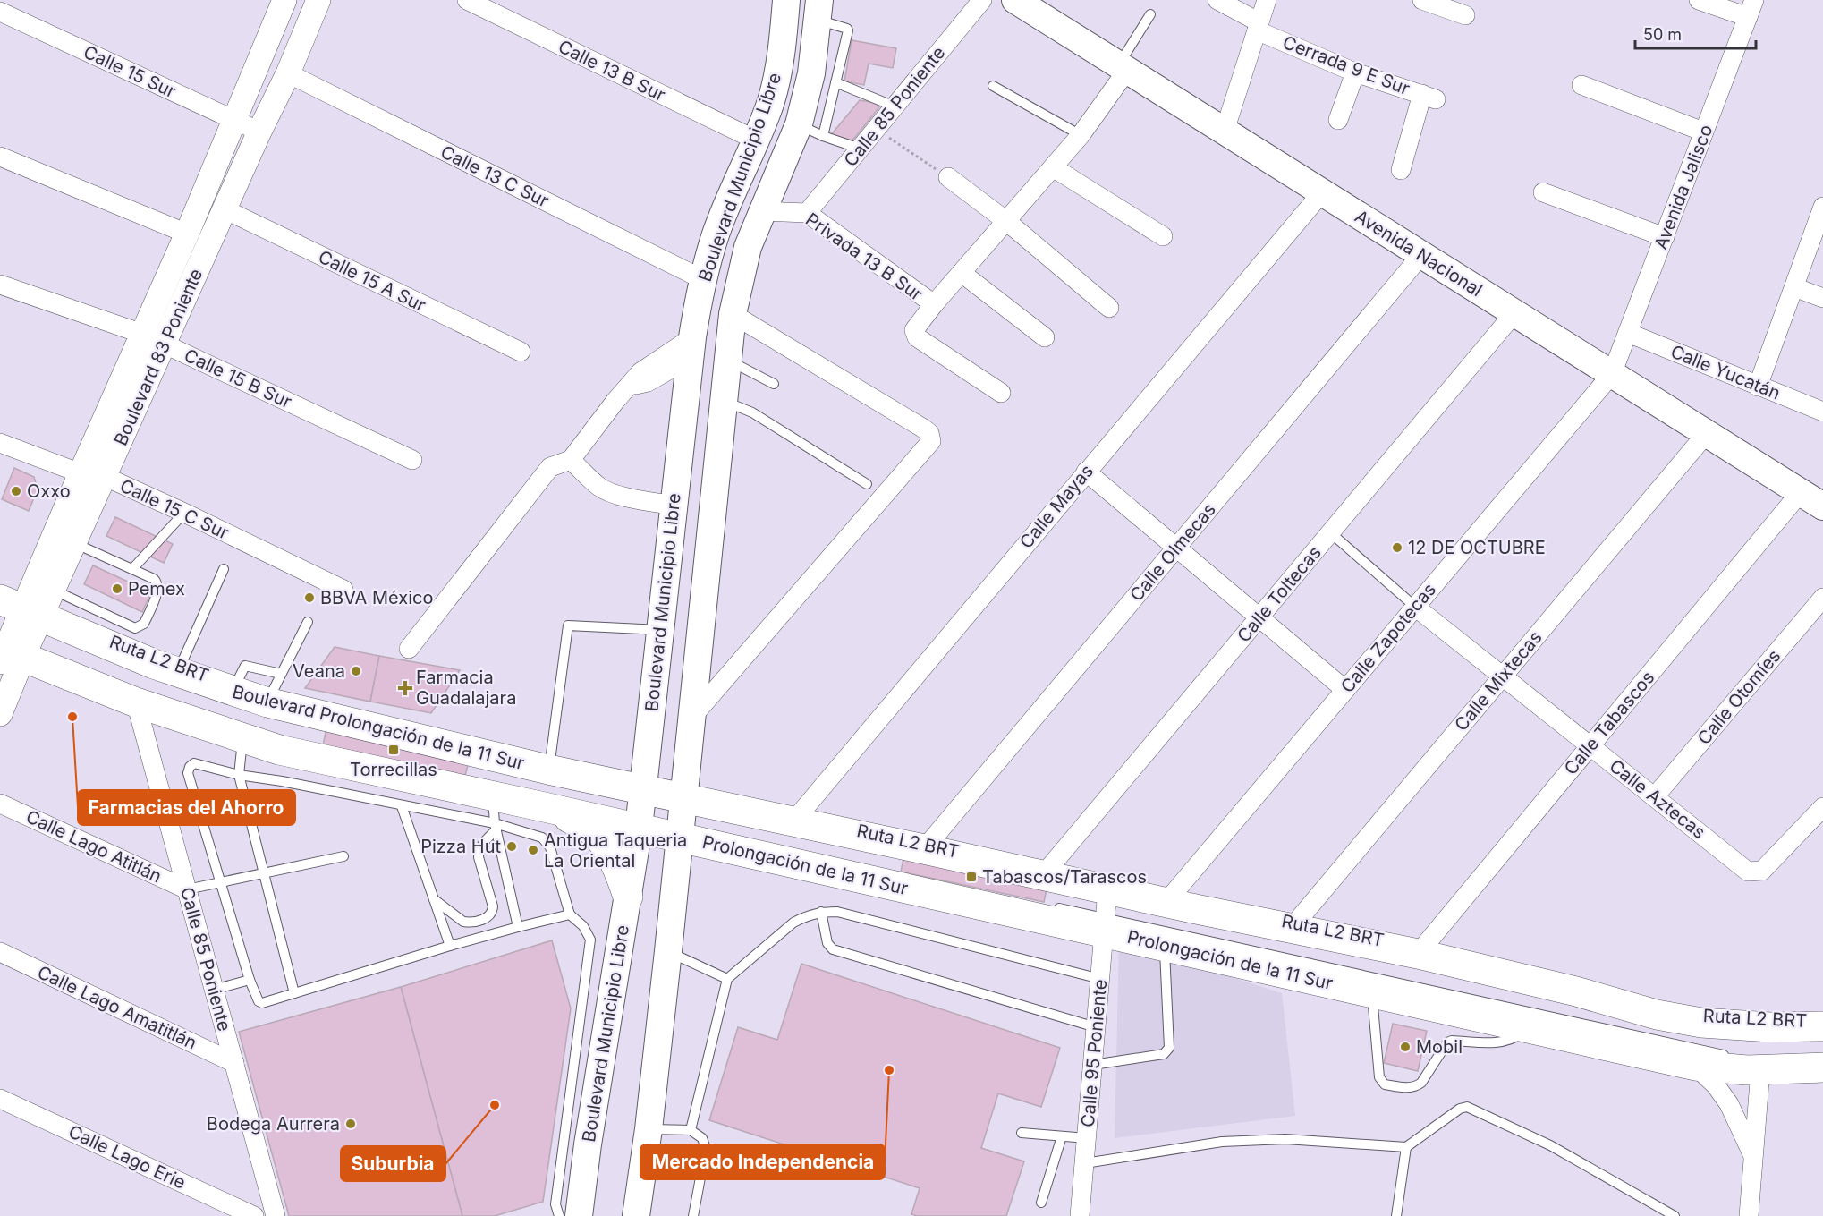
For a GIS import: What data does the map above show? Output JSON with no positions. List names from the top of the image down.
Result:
{
  "streets": {
    "main road": [
      "Boulevard Municipio Libre",
      "Avenida Nacional",
      "Boulevard Prolongación de la 11 Sur",
      "Prolongación de la 11 Sur"
    ],
    "street": [
      "Cerrada 9 E Sur",
      "Calle 13 B Sur",
      "Calle 15 Sur",
      "Calle 85 Poniente",
      "Calle 13 C Sur",
      "Avenida Jalisco",
      "Privada 13 B Sur",
      "Calle 15 A Sur",
      "Boulevard 83 Poniente",
      "Calle Yucatán",
      "Calle 15 B Sur",
      "Calle Mayas",
      "Calle 15 C Sur",
      "Calle Olmecas",
      "Calle Toltecas",
      "Calle Zapotecas",
      "Calle Mixtecas",
      "Calle Otomíes",
      "Calle Tabascos",
      "Calle Aztecas",
      "Calle Lago Atitlán",
      "Calle Lago Amatitlán",
      "Calle 95 Poniente",
      "Calle Lago Erie"
    ],
    "lane": ["Ruta L2 BRT"]
  },
  "crossings": [
    ["Calle 13 B Sur", "Boulevard Municipio Libre"],
    ["Calle 15 Sur", "Boulevard 83 Poniente"],
    ["Calle 85 Poniente", "Privada 13 B Sur"],
    ["Calle 85 Poniente", "Calle Lago Atitlán"],
    ["Calle 85 Poniente", "Calle Lago Amatitlán"],
    ["Calle 13 C Sur", "Boulevard Municipio Libre"],
    ["Calle 13 C Sur", "Boulevard 83 Poniente"],
    ["Boulevard Municipio Libre", "Privada 13 B Sur"],
    ["Boulevard Municipio Libre", "Boulevard Prolongación de la 11 Sur"],
    ["Boulevard Municipio Libre", "Prolongación de la 11 Sur"],
    ["Avenida Jalisco", "Avenida Nacional"],
    ["Avenida Jalisco", "Calle Yucatán"],
    ["Avenida Jalisco", "Calle Zapotecas"],
    ["Avenida Nacional", "Calle Mayas"],
    ["Avenida Nacional", "Calle Olmecas"],
    ["Avenida Nacional", "Calle Toltecas"],
    ["Avenida Nacional", "Calle Zapotecas"],
    ["Avenida Nacional", "Calle Mixtecas"],
    ["Avenida Nacional", "Calle Tabascos"],
    ["Calle 15 A Sur", "Boulevard 83 Poniente"],
    ["Boulevard 83 Poniente", "Calle 15 B Sur"],
    ["Boulevard 83 Poniente", "Calle 15 C Sur"],
    ["Boulevard 83 Poniente", "Boulevard Prolongación de la 11 Sur"],
    ["Calle Mayas", "Prolongación de la 11 Sur"],
    ["Calle Olmecas", "Prolongación de la 11 Sur"],
    ["Calle Toltecas", "Prolongación de la 11 Sur"],
    ["Calle Zapotecas", "Calle Aztecas"],
    ["Calle Zapotecas", "Prolongación de la 11 Sur"],
    ["Ruta L2 BRT", "Prolongación de la 11 Sur"],
    ["Ruta L2 BRT", "Calle 95 Poniente"],
    ["Calle Mixtecas", "Calle Aztecas"],
    ["Calle Mixtecas", "Prolongación de la 11 Sur"],
    ["Calle Otomíes", "Calle Aztecas"],
    ["Calle Tabascos", "Calle Aztecas"],
    ["Calle Tabascos", "Prolongación de la 11 Sur"],
    ["Boulevard Prolongación de la 11 Sur", "Prolongación de la 11 Sur"],
    ["Prolongación de la 11 Sur", "Calle 95 Poniente"]
  ],
  "places": {
    "other": [
      "Oxxo",
      "12 DE OCTUBRE",
      "Pemex",
      "BBVA México",
      "Veana",
      "Farmacias del Ahorro",
      "Pizza Hut",
      "Antigua Taqueria La Oriental",
      "Mobil",
      "Mercado Independencia",
      "Suburbia",
      "Bodega Aurrera"
    ],
    "health": ["Farmacia Guadalajara"],
    "transit": ["Torrecillas", "Tabascos/Tarascos"]
  },
  "scale_bar": "50 m"
}
